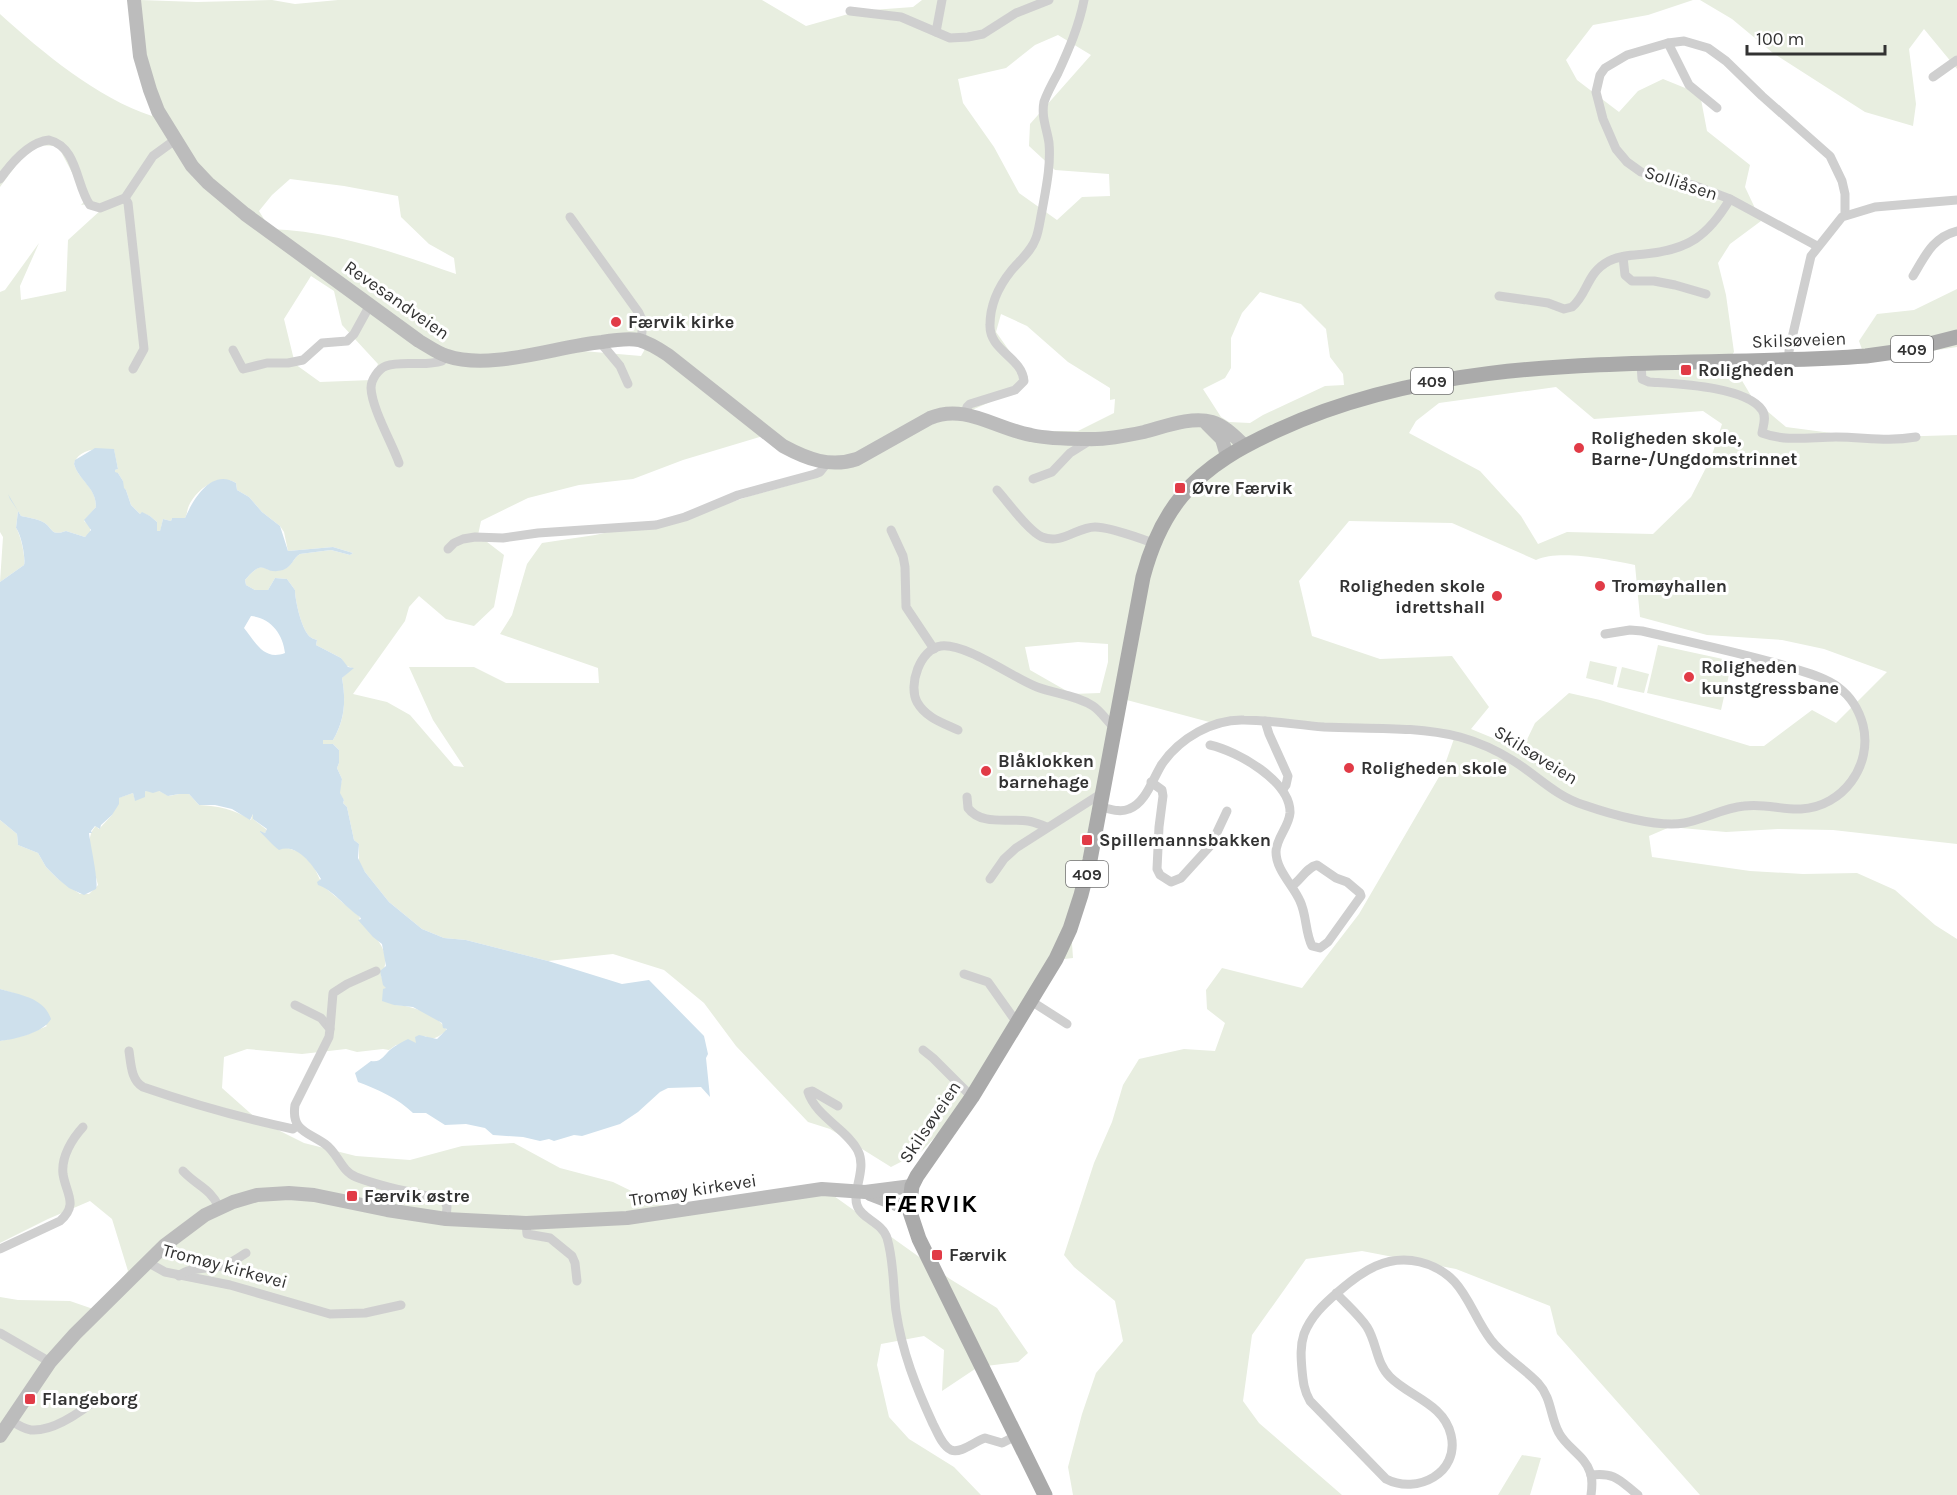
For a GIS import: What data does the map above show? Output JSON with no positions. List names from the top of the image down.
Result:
{
  "streets": {
    "main road": [
      "Revesandveien",
      "Skilsøveien",
      "409",
      "Tromøy kirkevei"
    ],
    "street": ["Solliåsen"]
  },
  "crossings": [
    ["Skilsøveien", "Tromøy kirkevei"]
  ],
  "districts": ["FÆRVIK"],
  "places": {
    "other": [
      "Færvik kirke",
      "Roligheden skole, Barne-/Ungdomstrinnet",
      "Tromøyhallen",
      "Roligheden skole idrettshall",
      "Roligheden kunstgressbane",
      "Roligheden skole",
      "Blåklokken barnehage"
    ],
    "transit": [
      "Roligheden",
      "Øvre Færvik",
      "Spillemannsbakken",
      "Færvik østre",
      "Færvik",
      "Flangeborg"
    ]
  },
  "scale_bar": "100 m"
}
